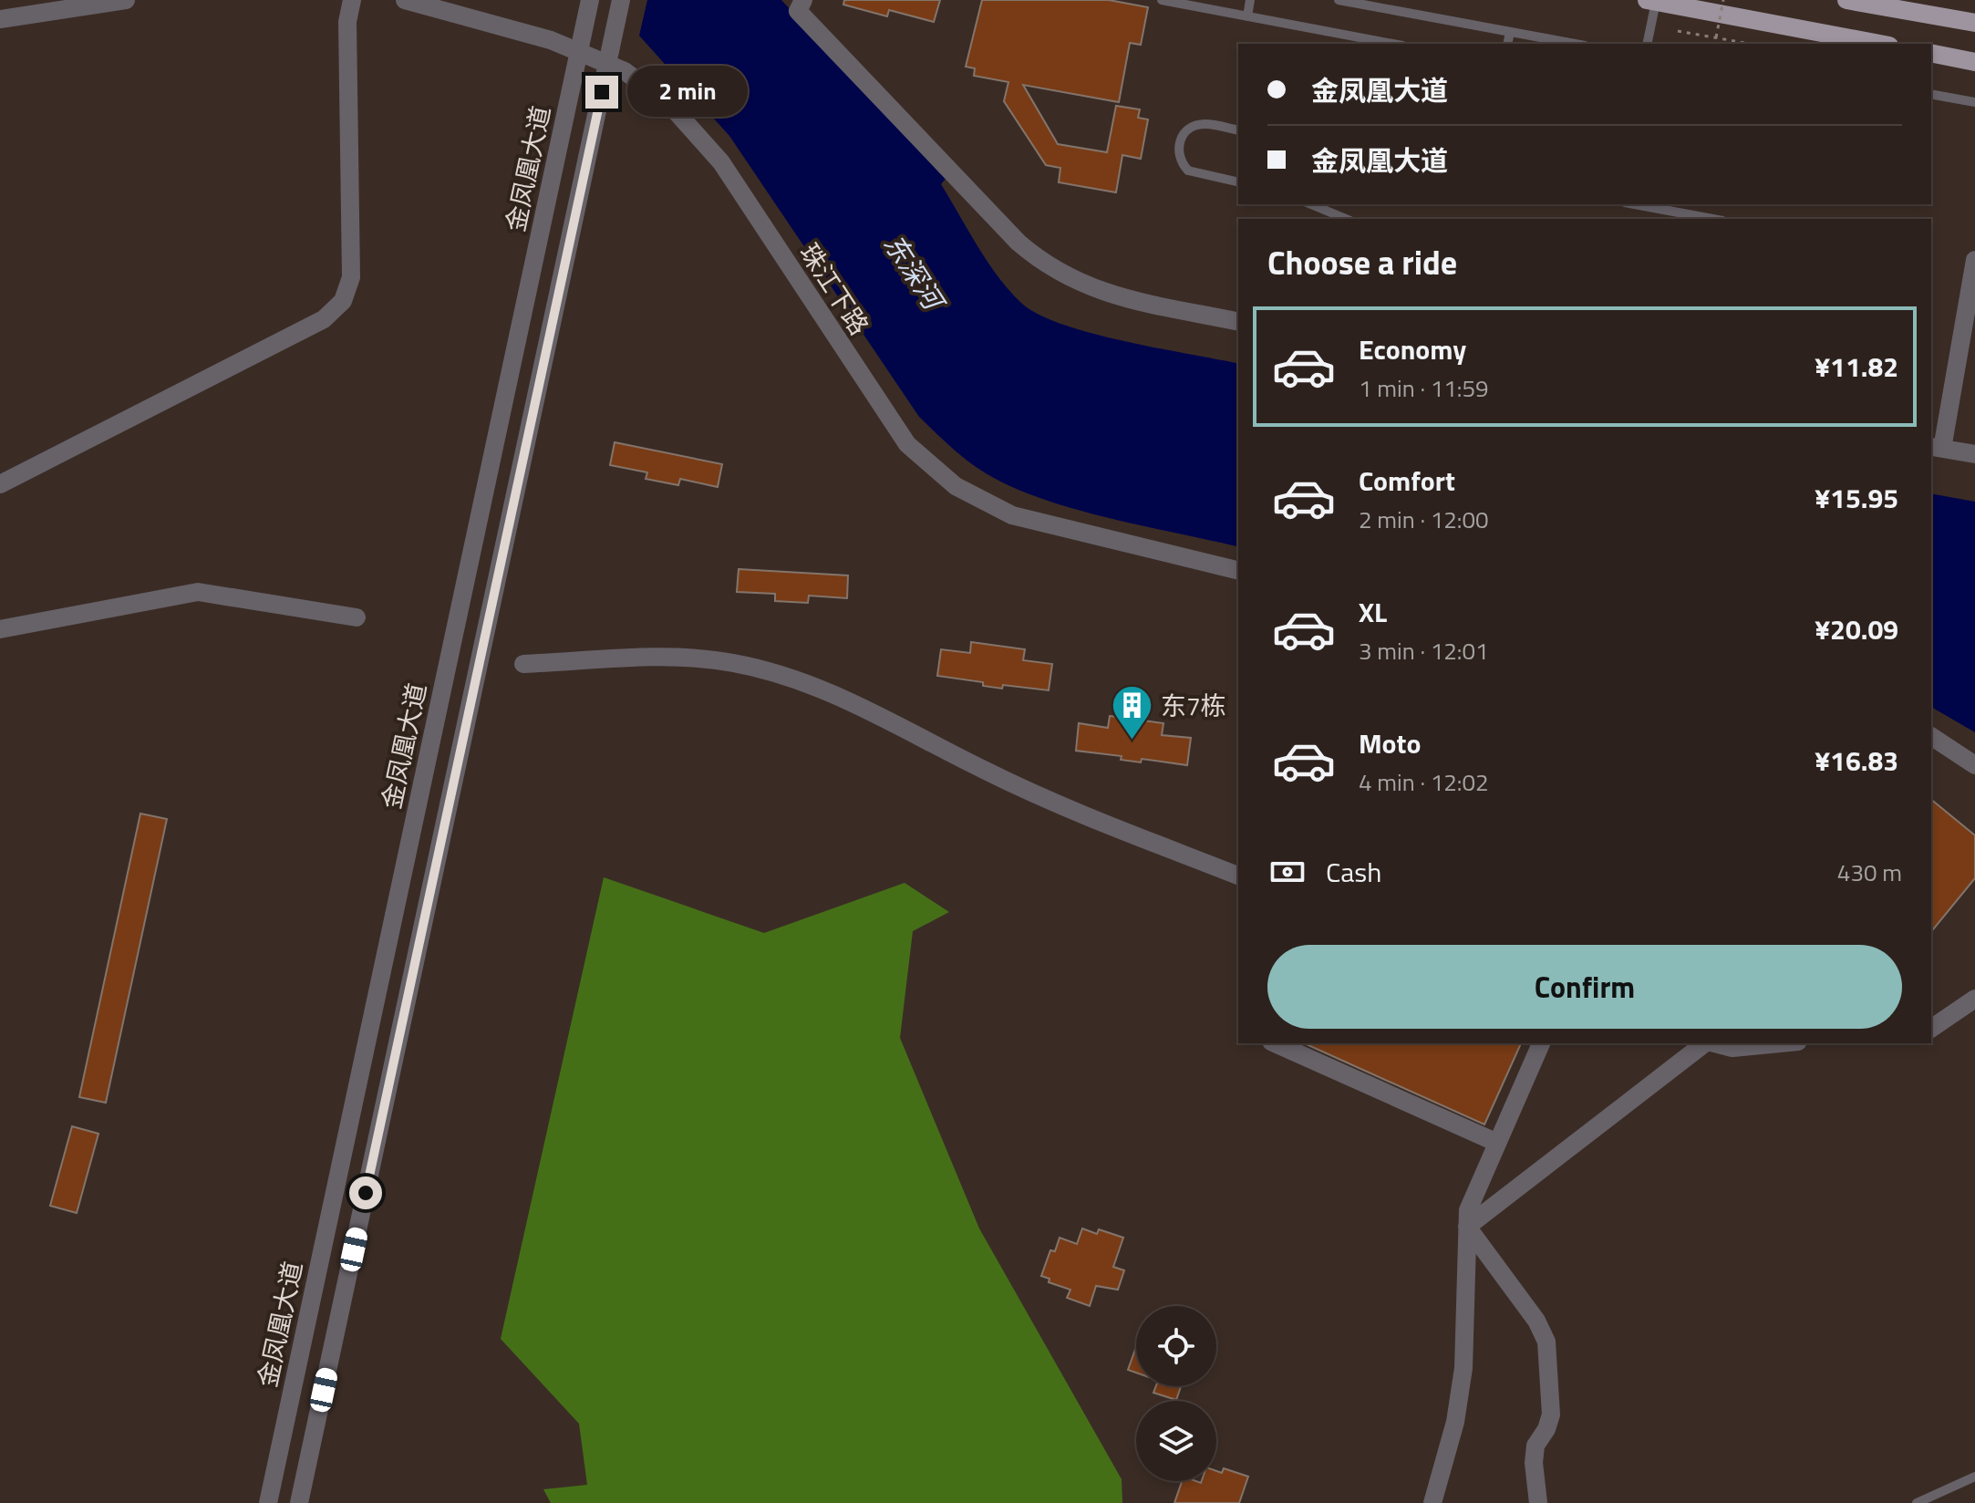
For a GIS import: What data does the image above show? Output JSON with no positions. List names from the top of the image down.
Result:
{
  "streets": {
    "street": ["金凤凰大道", "珠江下路"]
  },
  "crossings": [
    ["金凤凰大道", "珠江下路"]
  ],
  "water": ["东深河"],
  "places": {
    "building": ["东7栋"]
  },
  "page": {
    "banner": ["金凤凰大道", "金凤凰大道"],
    "bubble": "2 min",
    "heading": "Choose a ride",
    "list": [
      {
        "name": "Economy",
        "note": "1 min · 11:59",
        "value": "¥11.82"
      },
      {
        "name": "Comfort",
        "note": "2 min · 12:00",
        "value": "¥15.95"
      },
      {
        "name": "XL",
        "note": "3 min · 12:01",
        "value": "¥20.09"
      },
      {
        "name": "Moto",
        "note": "4 min · 12:02",
        "value": "¥16.83"
      }
    ],
    "pay": ["Cash", "430 m"],
    "buttons": "Confirm"
  }
}
